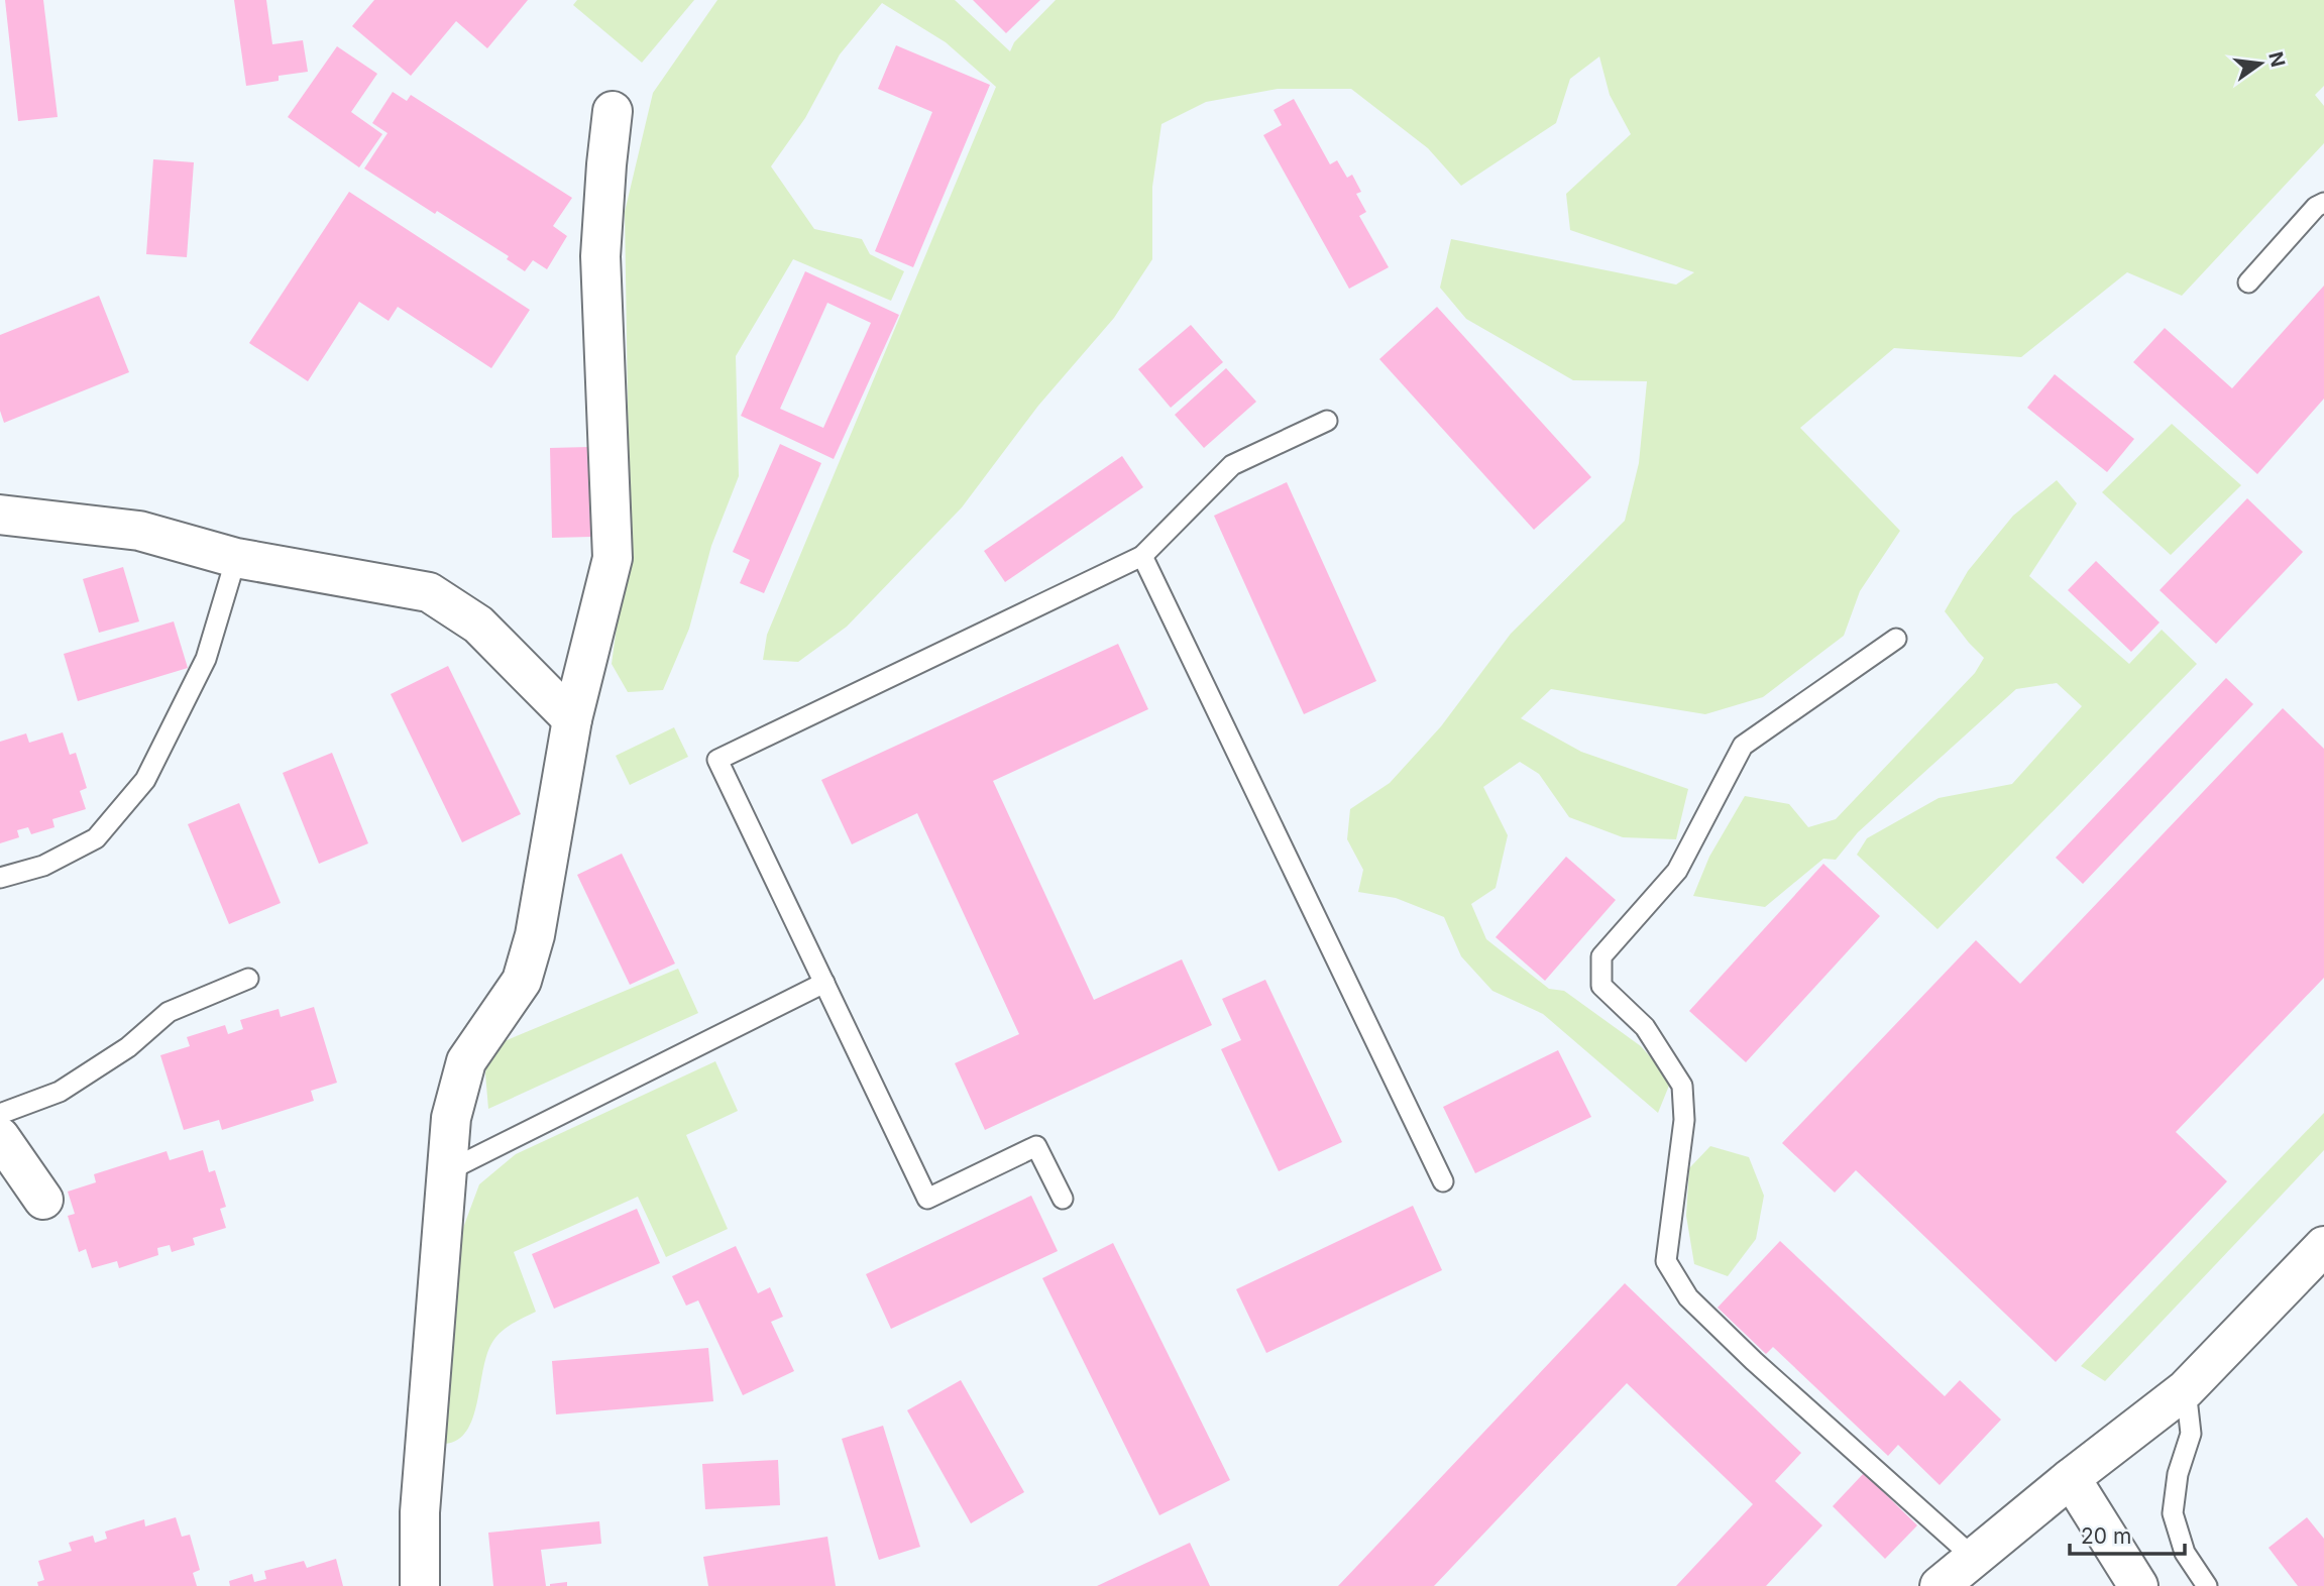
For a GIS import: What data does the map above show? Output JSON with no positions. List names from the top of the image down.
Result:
{
  "scale_bar": "20 m",
  "north": "right"
}
